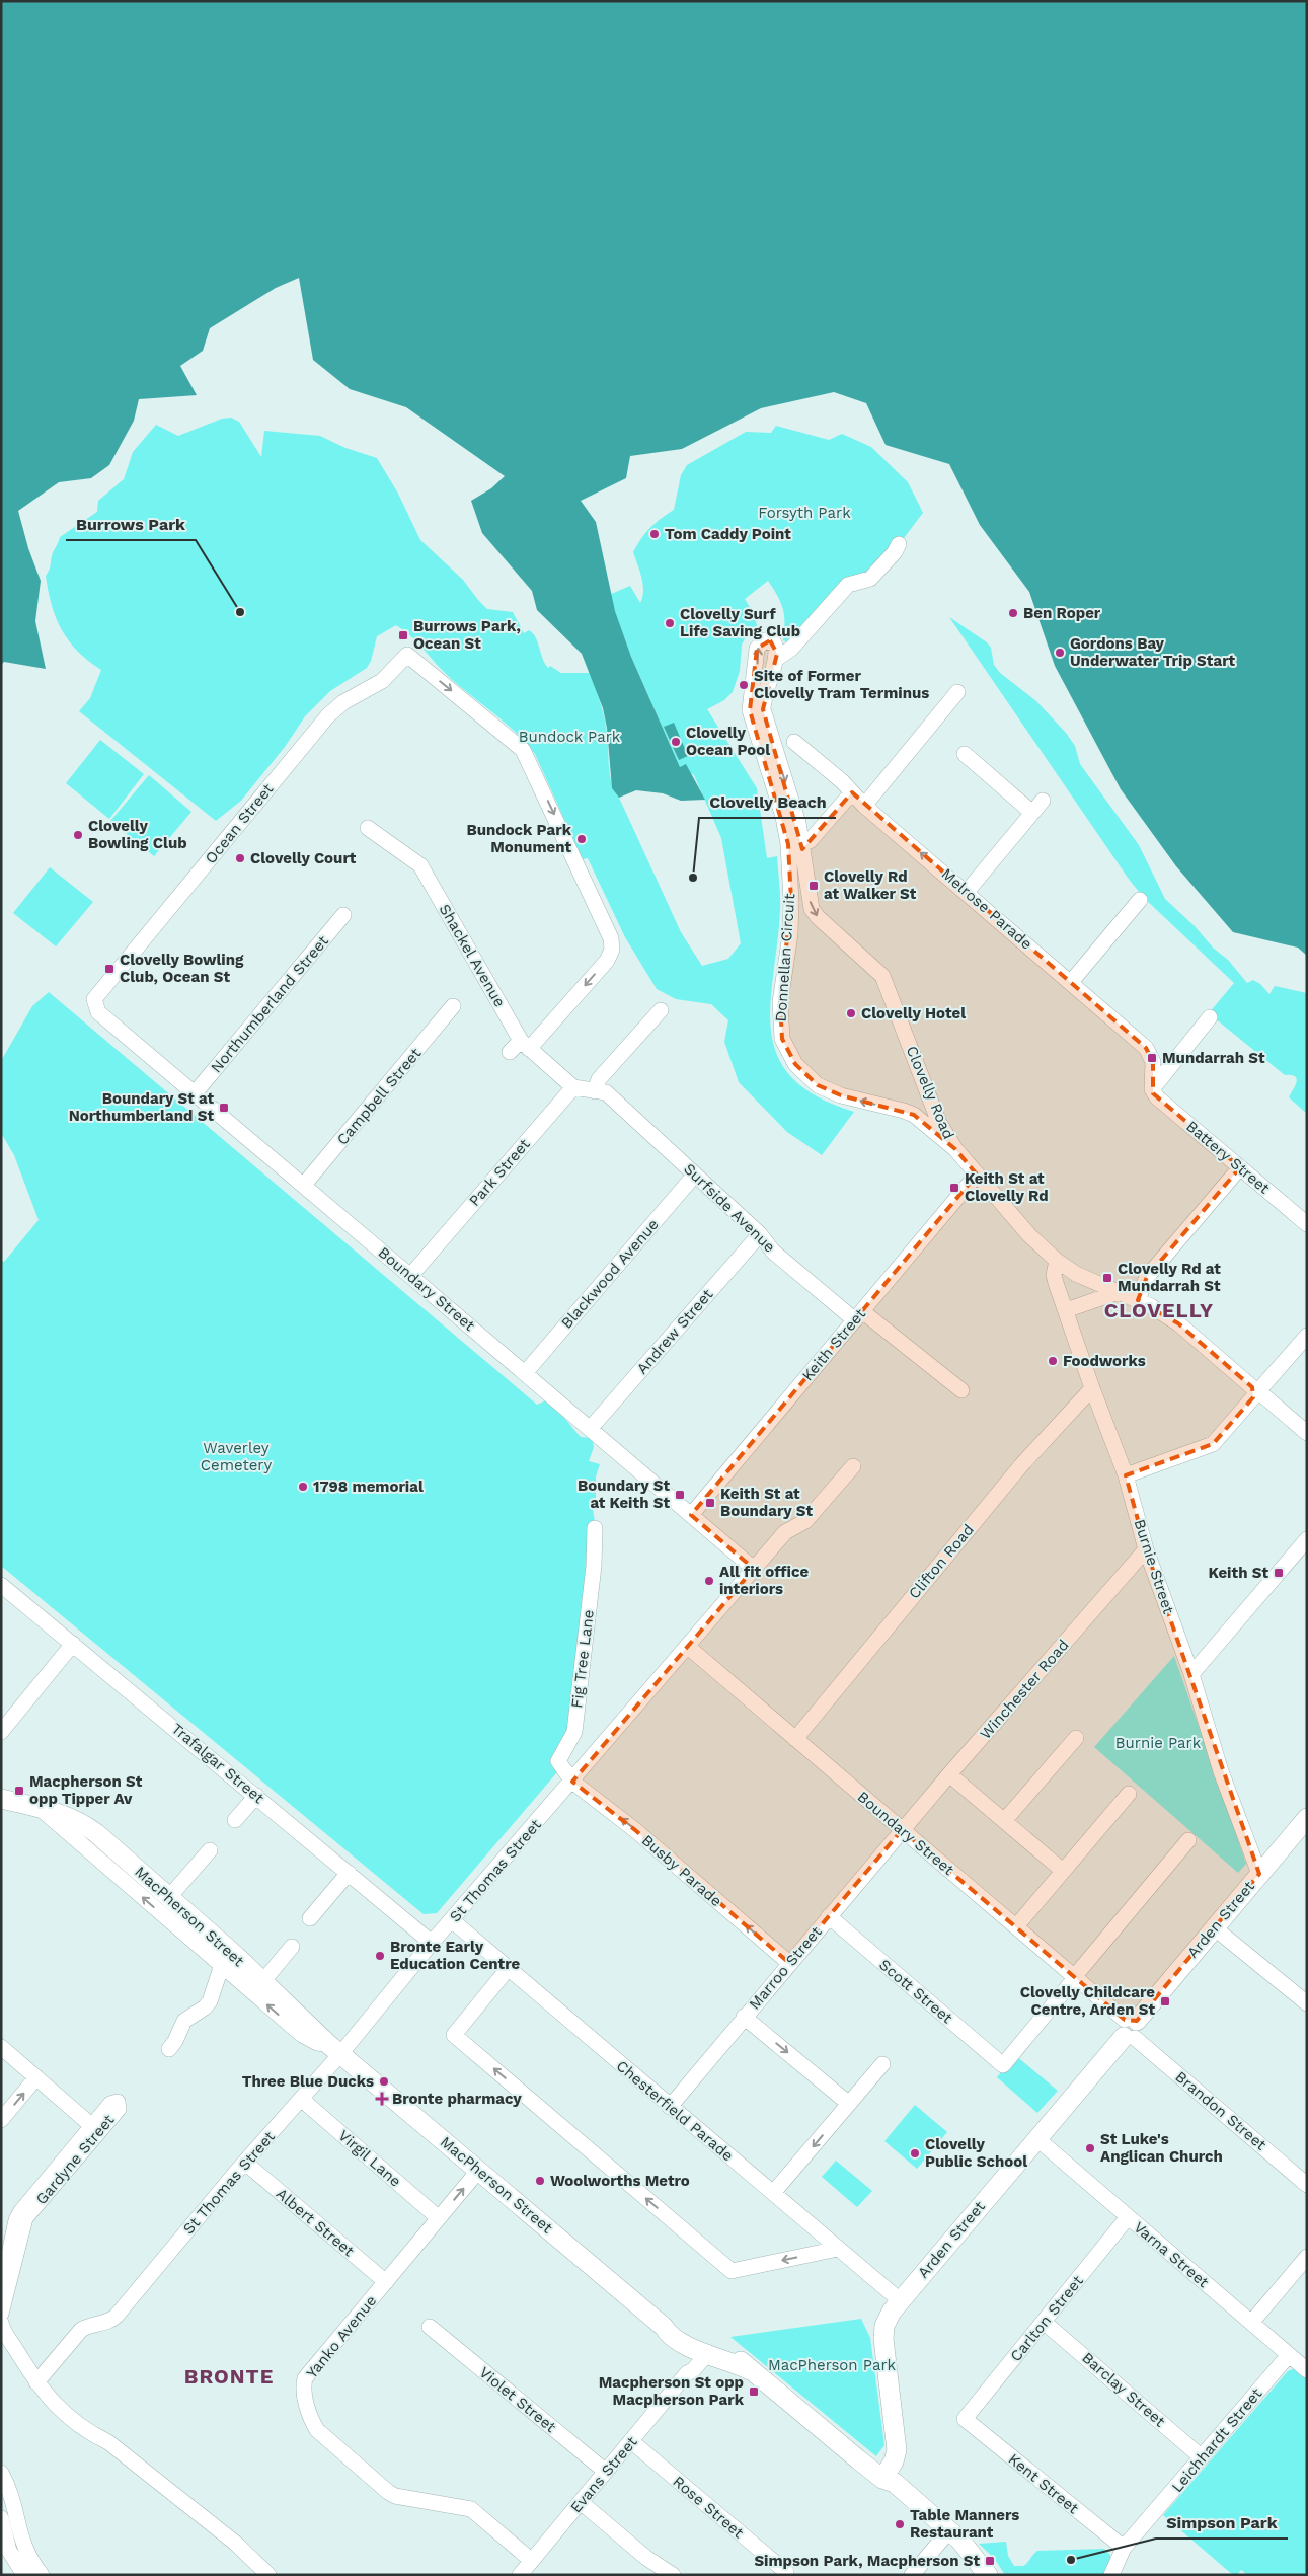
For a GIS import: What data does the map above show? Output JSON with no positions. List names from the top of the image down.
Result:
{
  "streets": {
    "main road": ["MacPherson Street", "Arden Street"],
    "street": [
      "Ocean Street",
      "Melrose Parade",
      "Shackel Avenue",
      "Donnellan Circuit",
      "Northumberland Street",
      "Clovelly Road",
      "Campbell Street",
      "Battery Street",
      "Park Street",
      "Surfside Avenue",
      "Blackwood Avenue",
      "Boundary Street",
      "Andrew Street",
      "Keith Street",
      "Clifton Road",
      "Burnie Street",
      "Fig Tree Lane",
      "Winchester Road",
      "Trafalgar Street",
      "St Thomas Street",
      "Busby Parade",
      "Marroo Street",
      "Scott Street",
      "Chesterfield Parade",
      "Brandon Street",
      "Virgil Lane",
      "Gardyne Street",
      "Albert Street",
      "Varna Street",
      "Carlton Street",
      "Yanko Avenue",
      "Barclay Street",
      "Violet Street",
      "Leichhardt Street",
      "Evans Street",
      "Kent Street",
      "Rose Street"
    ]
  },
  "crossings": [
    ["Ocean Street", "Shackel Avenue"],
    ["Ocean Street", "Boundary Street"],
    ["Melrose Parade", "Battery Street"],
    ["Shackel Avenue", "Park Street"],
    ["Donnellan Circuit", "Clovelly Road"],
    ["Northumberland Street", "Boundary Street"],
    ["Clovelly Road", "Keith Street"],
    ["Clovelly Road", "Burnie Street"],
    ["Campbell Street", "Boundary Street"],
    ["Park Street", "Boundary Street"],
    ["Surfside Avenue", "Blackwood Avenue"],
    ["Surfside Avenue", "Andrew Street"],
    ["Surfside Avenue", "Keith Street"],
    ["Blackwood Avenue", "Boundary Street"],
    ["Boundary Street", "Andrew Street"],
    ["Boundary Street", "Keith Street"],
    ["Boundary Street", "Clifton Road"],
    ["Boundary Street", "Winchester Road"],
    ["Boundary Street", "St Thomas Street"],
    ["Boundary Street", "Arden Street"],
    ["Boundary Street", "Marroo Street"],
    ["Boundary Street", "Scott Street"],
    ["Boundary Street", "Brandon Street"],
    ["Clifton Road", "Burnie Street"],
    ["Burnie Street", "Winchester Road"],
    ["Burnie Street", "Arden Street"],
    ["Fig Tree Lane", "St Thomas Street"],
    ["Fig Tree Lane", "Busby Parade"],
    ["Winchester Road", "Marroo Street"],
    ["Trafalgar Street", "St Thomas Street"],
    ["St Thomas Street", "Busby Parade"],
    ["St Thomas Street", "MacPherson Street"],
    ["St Thomas Street", "Chesterfield Parade"],
    ["St Thomas Street", "Virgil Lane"],
    ["St Thomas Street", "Albert Street"],
    ["Busby Parade", "Marroo Street"],
    ["MacPherson Street", "Arden Street"],
    ["MacPherson Street", "Yanko Avenue"],
    ["MacPherson Street", "Evans Street"],
    ["Arden Street", "Chesterfield Parade"],
    ["Arden Street", "Brandon Street"],
    ["Arden Street", "Varna Street"],
    ["Marroo Street", "Scott Street"],
    ["Marroo Street", "Chesterfield Parade"],
    ["Virgil Lane", "Yanko Avenue"],
    ["Albert Street", "Yanko Avenue"],
    ["Varna Street", "Carlton Street"],
    ["Varna Street", "Leichhardt Street"],
    ["Carlton Street", "Barclay Street"],
    ["Carlton Street", "Kent Street"],
    ["Yanko Avenue", "Evans Street"],
    ["Barclay Street", "Leichhardt Street"],
    ["Violet Street", "Evans Street"],
    ["Leichhardt Street", "Kent Street"],
    ["Evans Street", "Rose Street"]
  ],
  "one_way": ["Donnellan Circuit", "Busby Parade"],
  "districts": ["CLOVELLY", "BRONTE"],
  "parks": [
    "Forsyth Park",
    "Bundock Park",
    "Waverley Cemetery",
    "Burnie Park",
    "MacPherson Park"
  ],
  "places": {
    "other": [
      "Tom Caddy Point",
      "Burrows Park",
      "Ben Roper",
      "Clovelly Surf Life Saving Club",
      "Gordons Bay Underwater Trip Start",
      "Site of Former Clovelly Tram Terminus",
      "Clovelly Ocean Pool",
      "Clovelly Bowling Club",
      "Bundock Park Monument",
      "Clovelly Court",
      "Clovelly Beach",
      "Clovelly Hotel",
      "Foodworks",
      "1798 memorial",
      "All fit office interiors",
      "Bronte Early Education Centre",
      "Three Blue Ducks",
      "St Luke's Anglican Church",
      "Clovelly Public School",
      "Woolworths Metro",
      "Table Manners Restaurant",
      "Simpson Park"
    ],
    "transit": [
      "Burrows Park, Ocean St",
      "Clovelly Rd at Walker St",
      "Clovelly Bowling Club, Ocean St",
      "Mundarrah St",
      "Boundary St at Northumberland St",
      "Keith St at Clovelly Rd",
      "Clovelly Rd at Mundarrah St",
      "Boundary St at Keith St",
      "Keith St at Boundary St",
      "Keith St",
      "Macpherson St opp Tipper Av",
      "Clovelly Childcare Centre, Arden St",
      "Macpherson St opp Macpherson Park",
      "Simpson Park, Macpherson St"
    ],
    "health": ["Bronte pharmacy"]
  }
}
